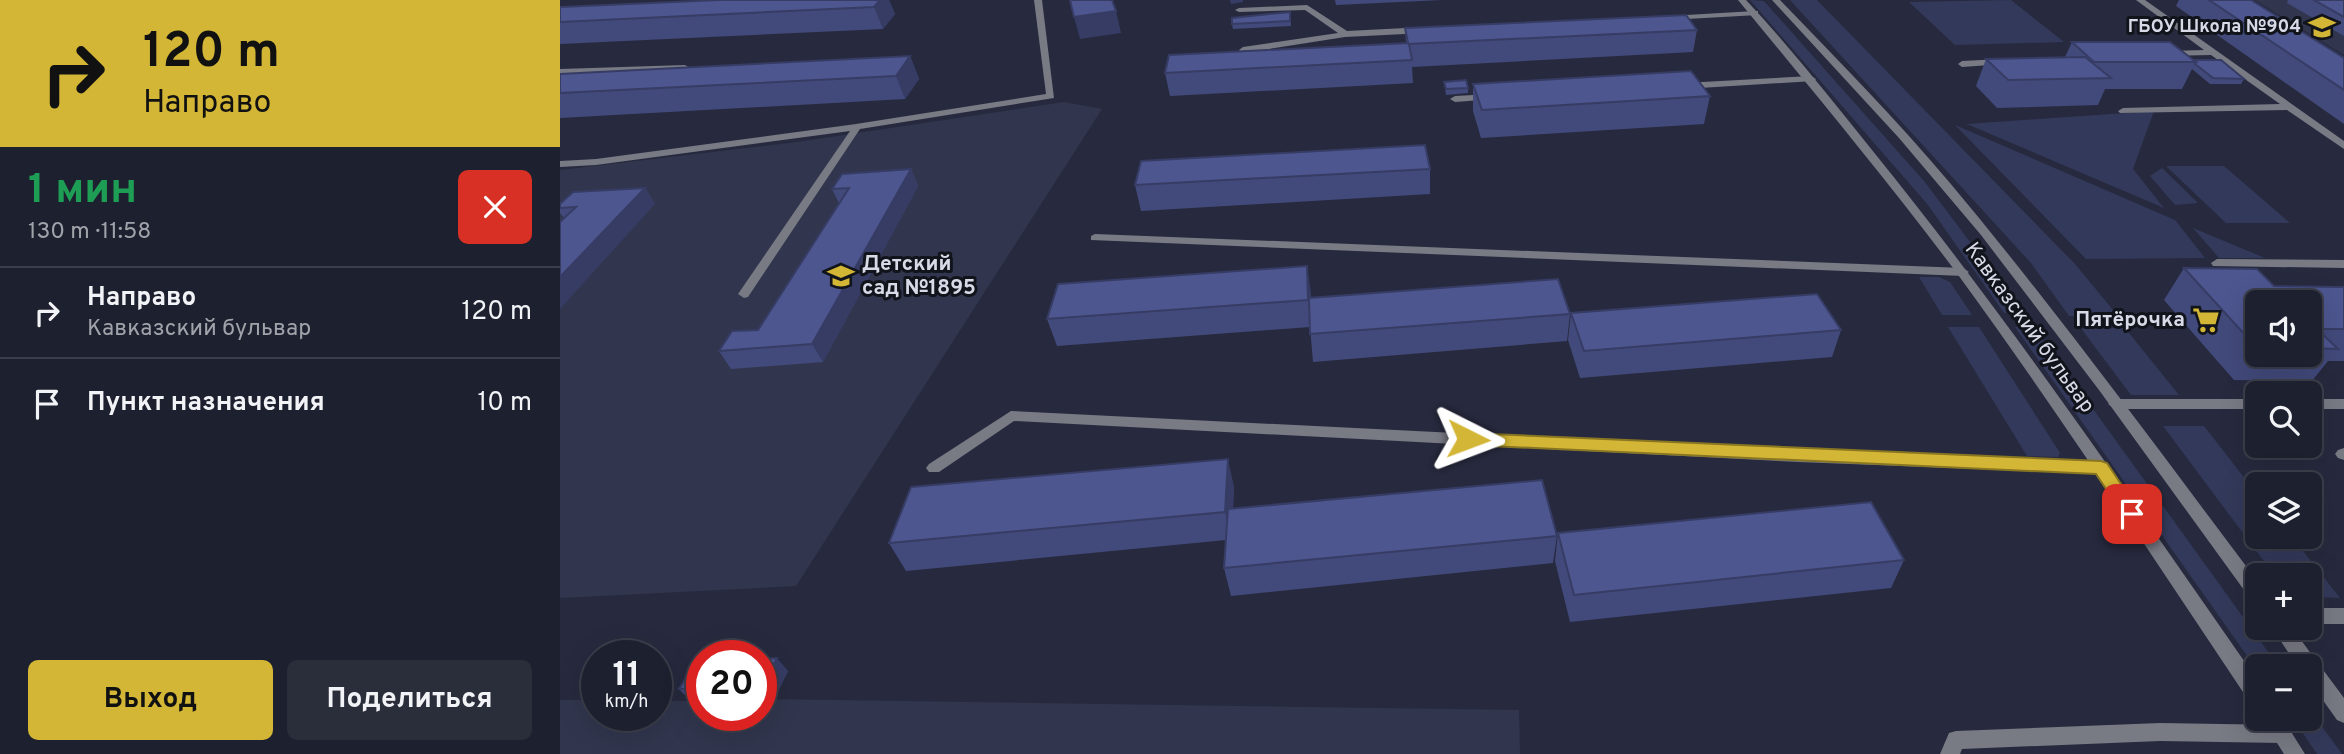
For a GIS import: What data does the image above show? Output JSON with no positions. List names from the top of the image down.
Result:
{
  "streets": {
    "street": ["Кавказский бульвар"]
  },
  "places": {
    "school or university": ["ГБОУ Школа №904", "Детский сад №1895"],
    "supermarket": ["Пятёрочка"]
  },
  "page": {
    "turn": ["120 m", "Направо"],
    "heading": ["1 мин", "130 m · 11:58"],
    "list": [
      {
        "name": "Направо",
        "note": "Кавказский бульвар",
        "value": "120 m"
      },
      {
        "name": "Пункт назначения",
        "value": "10 m"
      }
    ],
    "map_buttons": ["+", "−"],
    "speed": "11 km/h",
    "limit": "20",
    "buttons": ["Выход", "Поделиться"]
  }
}
